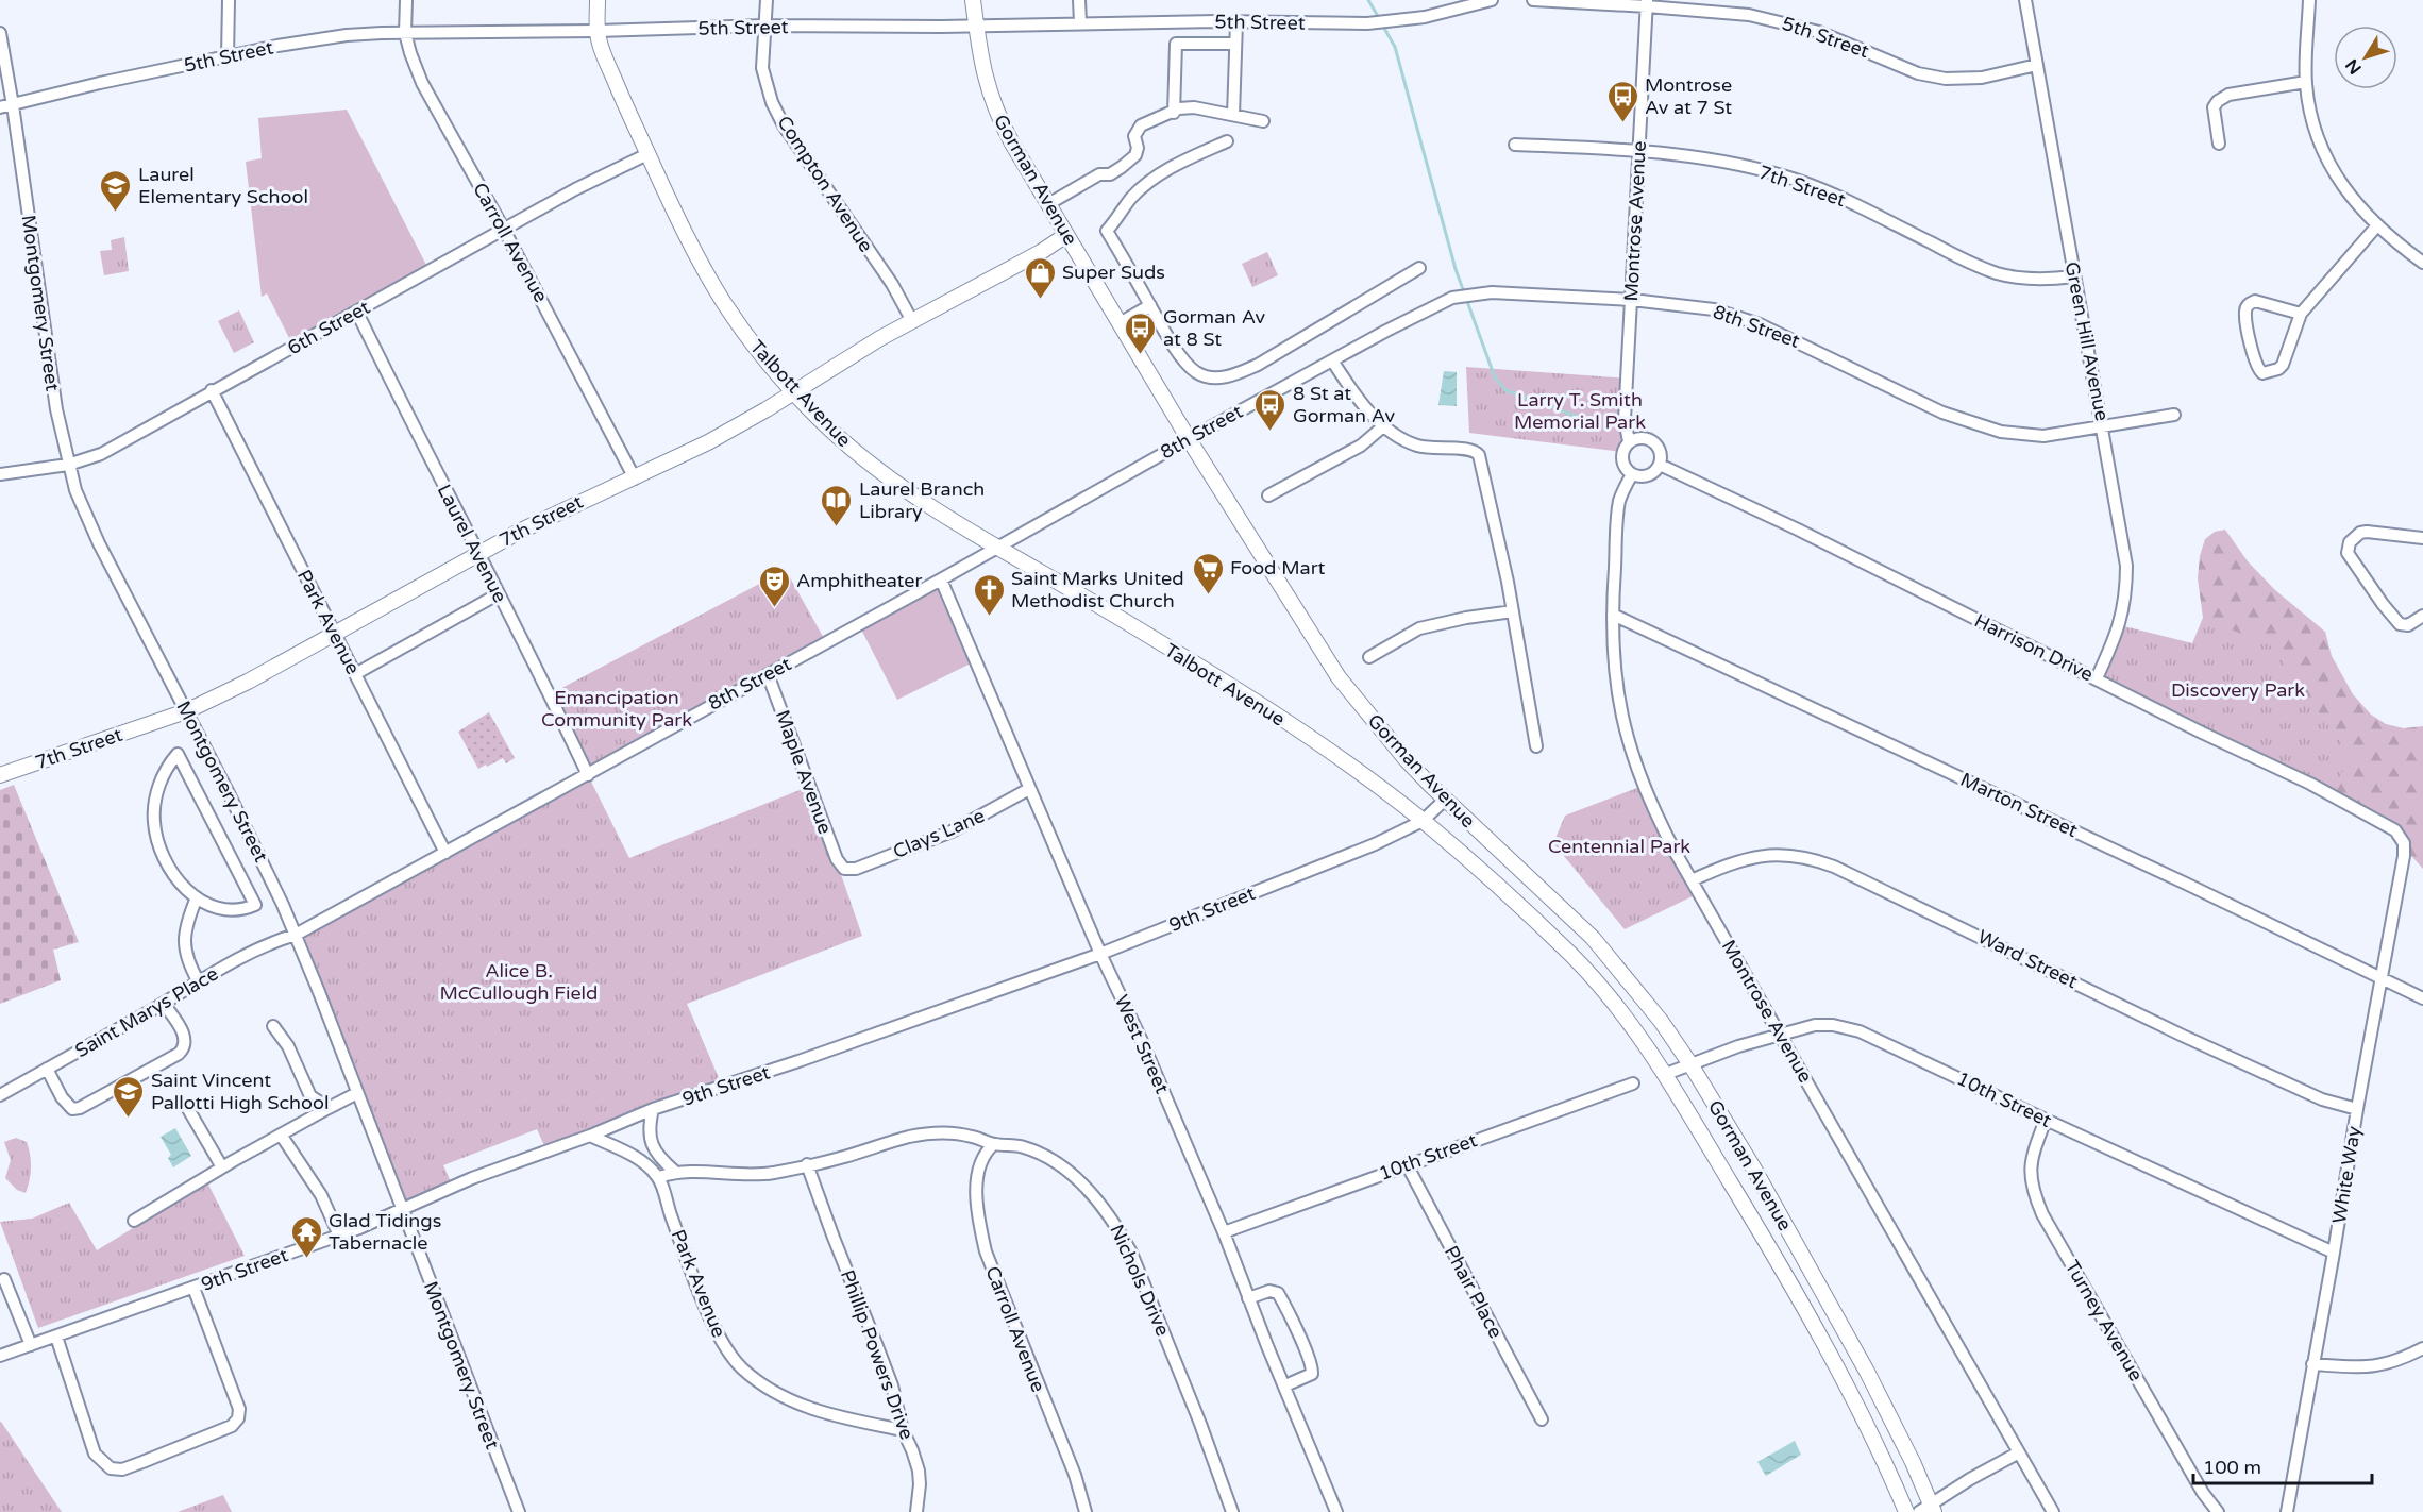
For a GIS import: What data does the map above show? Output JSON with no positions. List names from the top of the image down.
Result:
{
  "streets": {
    "main road": ["Gorman Avenue", "7th Street", "Talbott Avenue"],
    "street": [
      "5th Street",
      "Compton Avenue",
      "Montrose Avenue",
      "Carroll Avenue",
      "Montgomery Street",
      "8th Street",
      "6th Street",
      "Green Hill Avenue",
      "Laurel Avenue",
      "Park Avenue",
      "Harrison Drive",
      "Maple Avenue",
      "Marton Street",
      "Clays Lane",
      "9th Street",
      "Ward Street",
      "Saint Marys Place",
      "West Street",
      "10th Street",
      "White Way",
      "Nichols Drive",
      "Phair Place",
      "Turney Avenue",
      "Phillip Powers Drive"
    ]
  },
  "crossings": [
    ["5th Street", "Gorman Avenue"],
    ["5th Street", "Compton Avenue"],
    ["5th Street", "Montrose Avenue"],
    ["5th Street", "Carroll Avenue"],
    ["5th Street", "Montgomery Street"],
    ["5th Street", "Green Hill Avenue"],
    ["5th Street", "Talbott Avenue"],
    ["Gorman Avenue", "7th Street"],
    ["Gorman Avenue", "8th Street"],
    ["Gorman Avenue", "Talbott Avenue"],
    ["Gorman Avenue", "9th Street"],
    ["Gorman Avenue", "10th Street"],
    ["Compton Avenue", "7th Street"],
    ["7th Street", "Montrose Avenue"],
    ["7th Street", "Carroll Avenue"],
    ["7th Street", "Montgomery Street"],
    ["7th Street", "Green Hill Avenue"],
    ["7th Street", "Talbott Avenue"],
    ["7th Street", "Laurel Avenue"],
    ["7th Street", "Park Avenue"],
    ["Montrose Avenue", "8th Street"],
    ["Montrose Avenue", "Harrison Drive"],
    ["Montrose Avenue", "Marton Street"],
    ["Montrose Avenue", "Ward Street"],
    ["Montrose Avenue", "10th Street"],
    ["Carroll Avenue", "6th Street"],
    ["Carroll Avenue", "Nichols Drive"],
    ["Montgomery Street", "8th Street"],
    ["Montgomery Street", "6th Street"],
    ["Montgomery Street", "9th Street"],
    ["Montgomery Street", "Saint Marys Place"],
    ["8th Street", "Green Hill Avenue"],
    ["8th Street", "Talbott Avenue"],
    ["8th Street", "Laurel Avenue"],
    ["8th Street", "Park Avenue"],
    ["8th Street", "Maple Avenue"],
    ["8th Street", "Saint Marys Place"],
    ["8th Street", "West Street"],
    ["6th Street", "Talbott Avenue"],
    ["6th Street", "Laurel Avenue"],
    ["6th Street", "Park Avenue"],
    ["Green Hill Avenue", "Harrison Drive"],
    ["Talbott Avenue", "9th Street"],
    ["Park Avenue", "Nichols Drive"],
    ["Park Avenue", "Phillip Powers Drive"],
    ["Harrison Drive", "White Way"],
    ["Maple Avenue", "Clays Lane"],
    ["Marton Street", "White Way"],
    ["Clays Lane", "West Street"],
    ["9th Street", "West Street"],
    ["Ward Street", "White Way"],
    ["West Street", "10th Street"],
    ["10th Street", "White Way"],
    ["10th Street", "Phair Place"],
    ["10th Street", "Turney Avenue"],
    ["Nichols Drive", "Phillip Powers Drive"]
  ],
  "parks": [
    "Larry T. Smith Memorial Park",
    "Discovery Park",
    "Emancipation Community Park",
    "Centennial Park",
    "Alice B. McCullough Field"
  ],
  "places": {
    "bus stop": ["Montrose Av at 7 St", "Gorman Av at 8 St", "8 St at Gorman Av"],
    "school or university": ["Laurel Elementary School", "Saint Vincent Pallotti High School"],
    "shop": ["Super Suds"],
    "library": ["Laurel Branch Library"],
    "supermarket": ["Food Mart"],
    "theatre": ["Amphitheater"],
    "church": ["Saint Marks United Methodist Church"],
    "temple": ["Glad Tidings Tabernacle"]
  },
  "scale_bar": "100 m",
  "north": "bottom left"
}
